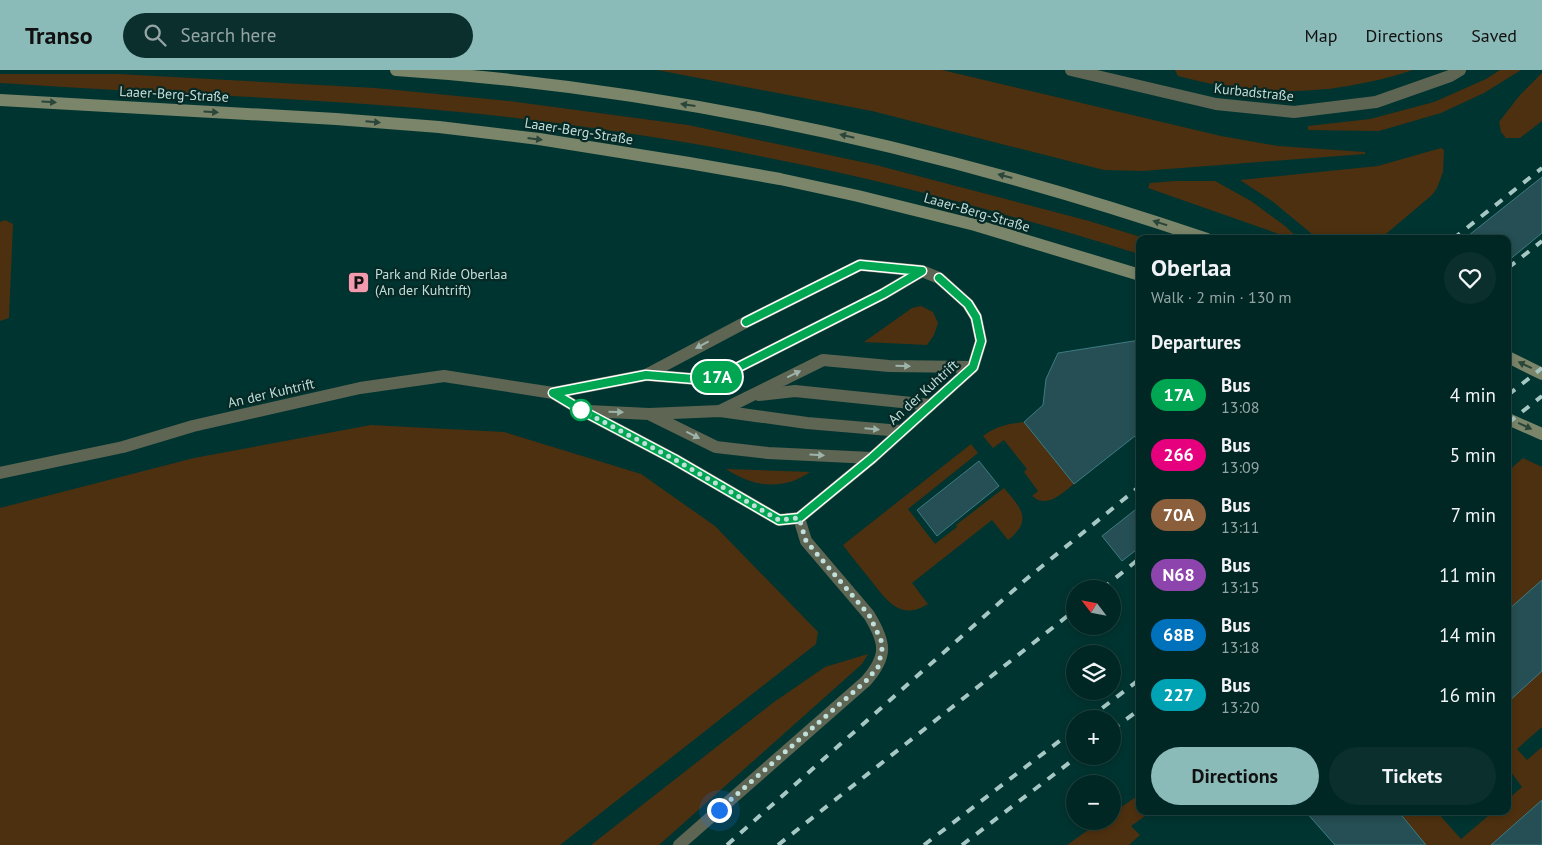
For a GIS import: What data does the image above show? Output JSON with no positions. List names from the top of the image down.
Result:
{
  "streets": {
    "main road": ["Laaer-Berg-Straße"],
    "street": ["Kurbadstraße", "An der Kuhtrift"]
  },
  "places": {
    "parking": ["Park and Ride Oberlaa (An der Kuhtrift)"]
  },
  "lines": ["bus line 17A"],
  "north": "top left",
  "page": {
    "header": "Transo",
    "search": "Search here",
    "nav": ["Map", "Directions", "Saved"],
    "on_map": "17A",
    "heading": [
      ["Oberlaa", "Walk · 2 min · 130 m"],
      "Departures"
    ],
    "list": [
      {
        "mark": "17A",
        "name": "Bus",
        "note": "13:08",
        "value": "4 min"
      },
      {
        "mark": "266",
        "name": "Bus",
        "note": "13:09",
        "value": "5 min"
      },
      {
        "mark": "70A",
        "name": "Bus",
        "note": "13:11",
        "value": "7 min"
      },
      {
        "mark": "N68",
        "name": "Bus",
        "note": "13:15",
        "value": "11 min"
      },
      {
        "mark": "68B",
        "name": "Bus",
        "note": "13:18",
        "value": "14 min"
      },
      {
        "mark": "227",
        "name": "Bus",
        "note": "13:20",
        "value": "16 min"
      }
    ],
    "map_buttons": ["+", "−"],
    "buttons": ["Directions", "Tickets"]
  }
}
